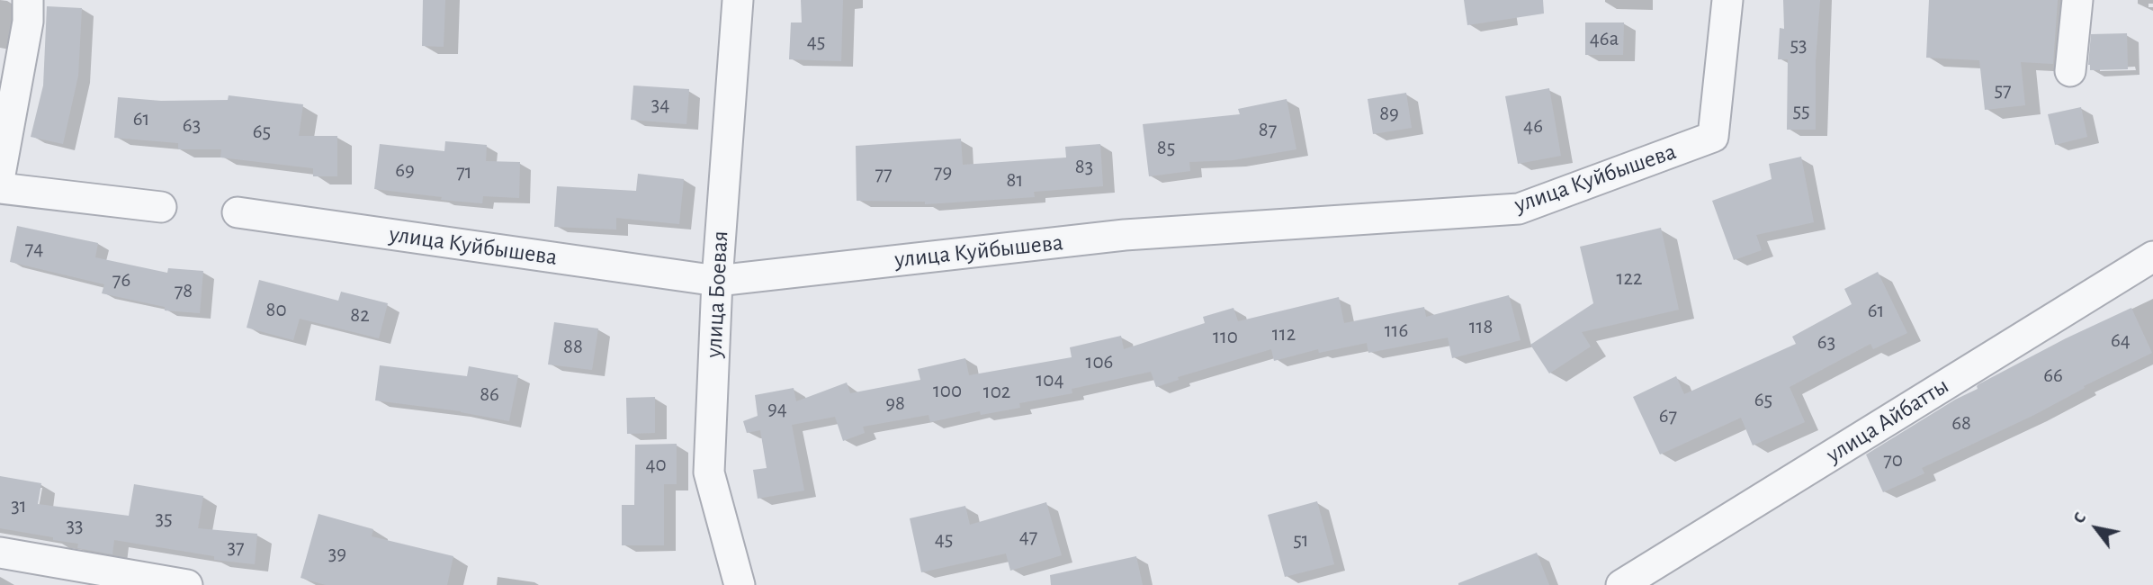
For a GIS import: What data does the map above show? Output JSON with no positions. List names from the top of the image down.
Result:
{
  "streets": {
    "street": ["улица Куйбышева", "улица Боевая", "улица Айбатты"]
  },
  "crossings": [
    ["улица Куйбышева", "улица Боевая"]
  ],
  "house_numbers": [
    "46а",
    "45",
    "53",
    "57",
    "34",
    "55",
    "89",
    "61",
    "63",
    "46",
    "87",
    "65",
    "85",
    "83",
    "69",
    "71",
    "79",
    "77",
    "81",
    "74",
    "122",
    "76",
    "78",
    "80",
    "61",
    "82",
    "118",
    "116",
    "112",
    "110",
    "64",
    "63",
    "88",
    "106",
    "66",
    "104",
    "100",
    "102",
    "86",
    "65",
    "98",
    "94",
    "67",
    "68",
    "70",
    "40",
    "31",
    "35",
    "33",
    "47",
    "45",
    "51",
    "37",
    "39"
  ],
  "north": "top left"
}
